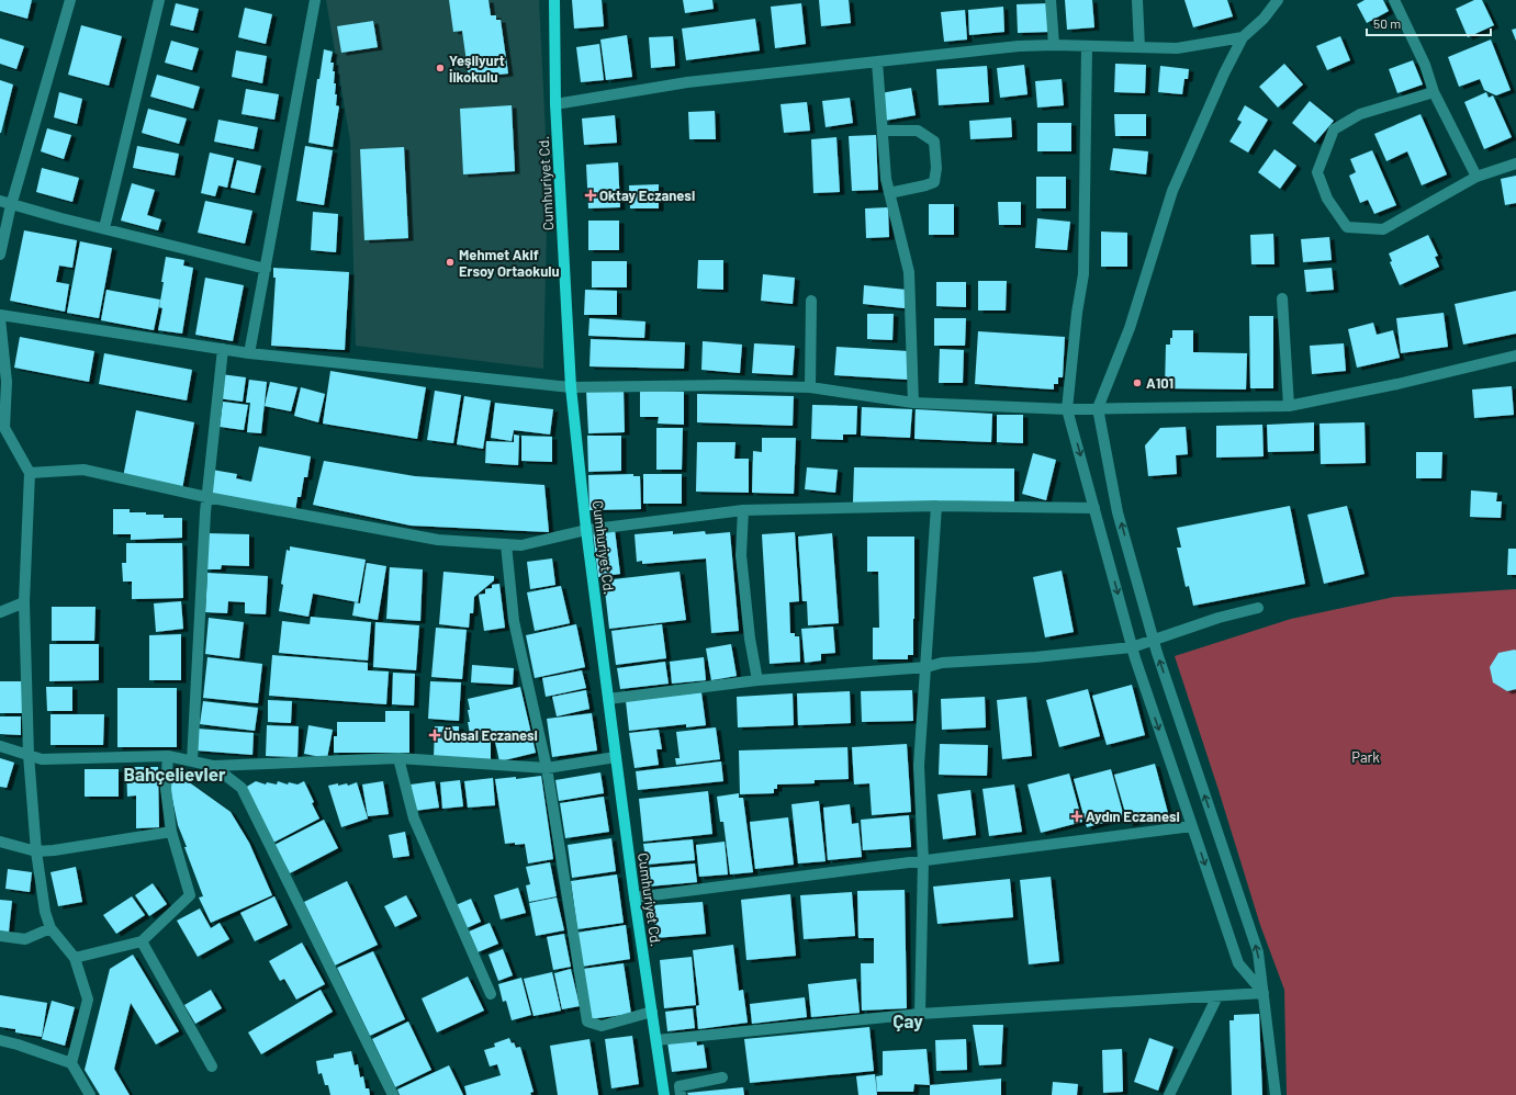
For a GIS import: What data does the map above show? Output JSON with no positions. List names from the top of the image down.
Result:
{
  "streets": {
    "main road": ["Cumhuriyet Cd."]
  },
  "districts": ["Bahçelievler", "Çay"],
  "parks": ["Park"],
  "places": {
    "other": ["Yeşilyurt İlkokulu", "Mehmet Akif Ersoy Ortaokulu", "A101"],
    "health": ["Oktay Eczanesi", "Ünsal Eczanesi", "Aydın Eczanesi"]
  },
  "scale_bar": "50 m"
}
